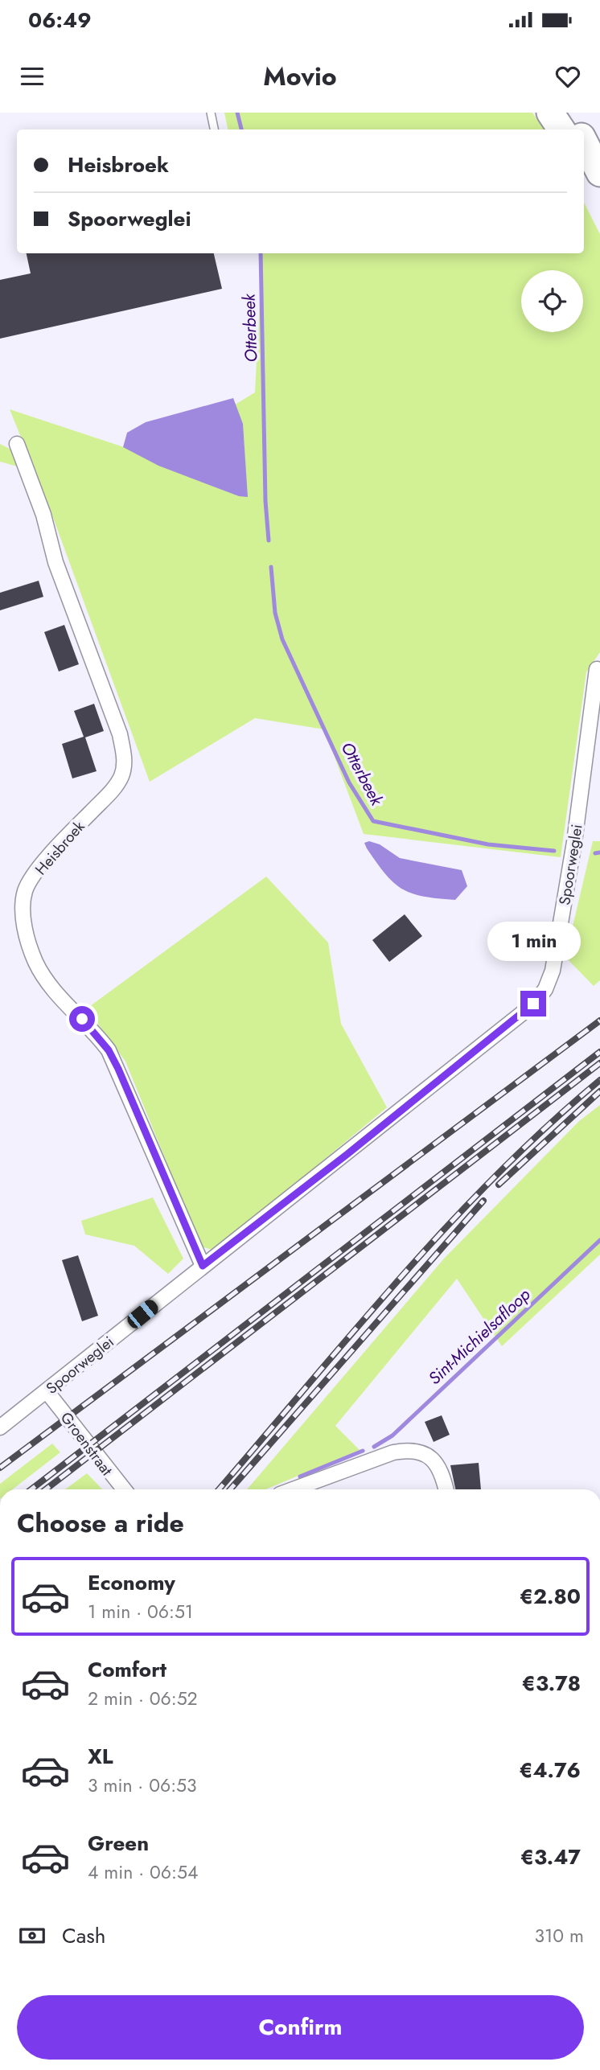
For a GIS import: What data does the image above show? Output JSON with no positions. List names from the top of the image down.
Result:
{
  "streets": {
    "street": ["Heisbroek", "Spoorweglei", "Groenstraat"]
  },
  "crossings": [
    ["Heisbroek", "Spoorweglei"],
    ["Spoorweglei", "Groenstraat"]
  ],
  "water": ["Otterbeek", "Sint-Michielsafloop"],
  "page": {
    "status": "06:49",
    "header": "Movio",
    "banner": ["Heisbroek", "Spoorweglei"],
    "bubble": "1 min",
    "heading": "Choose a ride",
    "list": [
      {
        "name": "Economy",
        "note": "1 min · 06:51",
        "value": "€2.80"
      },
      {
        "name": "Comfort",
        "note": "2 min · 06:52",
        "value": "€3.78"
      },
      {
        "name": "XL",
        "note": "3 min · 06:53",
        "value": "€4.76"
      },
      {
        "name": "Green",
        "note": "4 min · 06:54",
        "value": "€3.47"
      }
    ],
    "pay": ["Cash", "310 m"],
    "buttons": "Confirm"
  }
}
